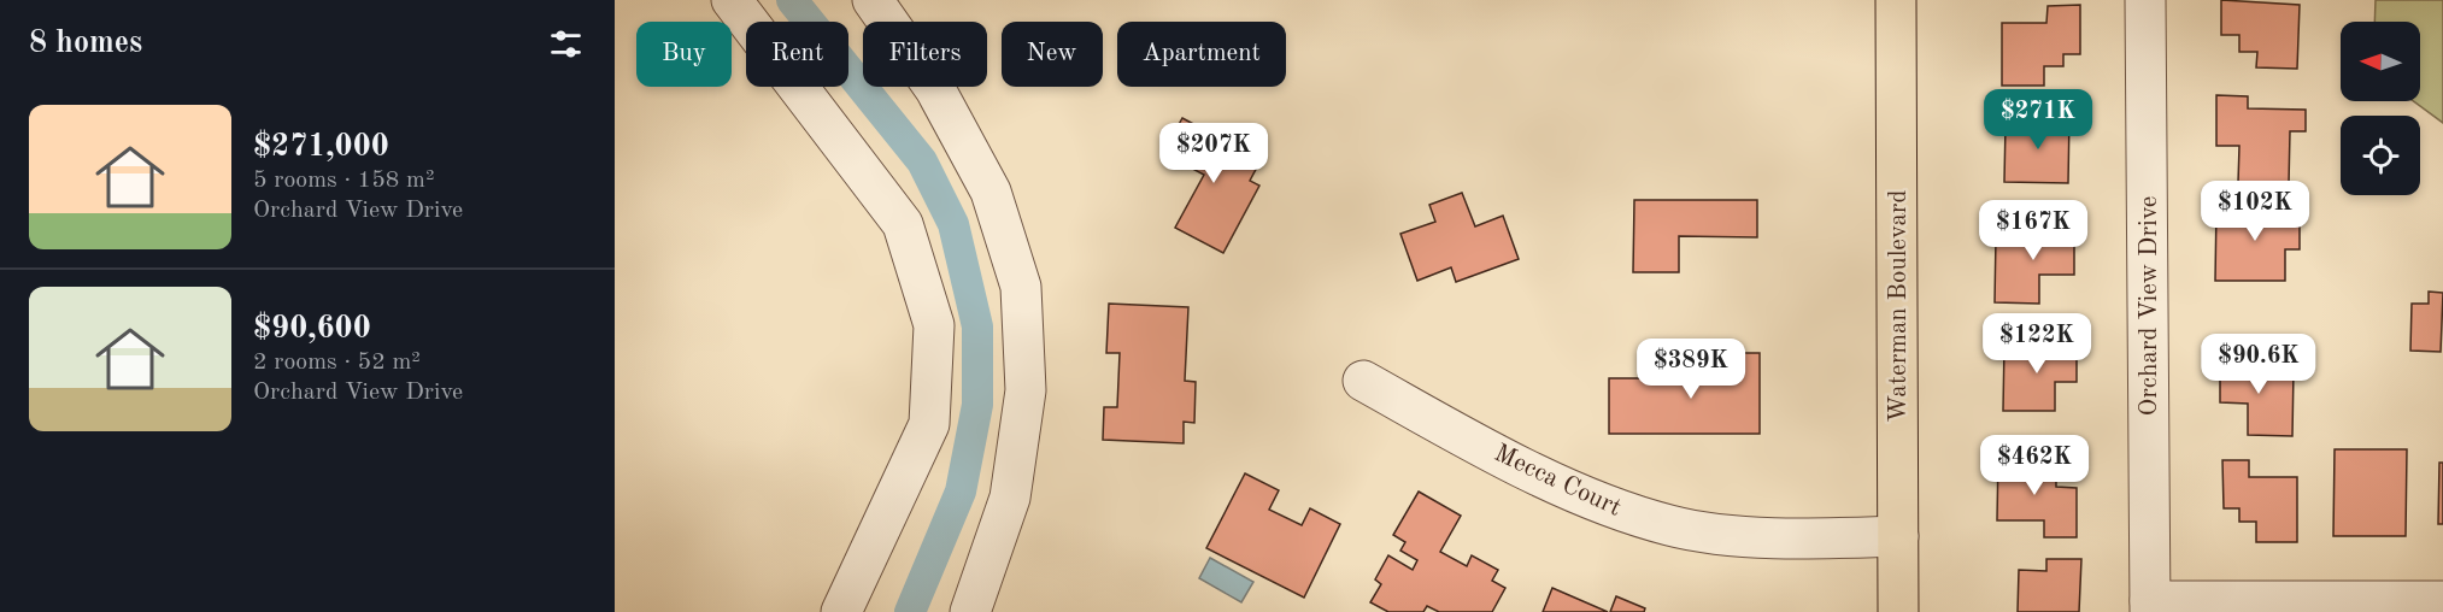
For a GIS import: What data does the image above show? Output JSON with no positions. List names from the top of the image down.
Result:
{
  "streets": {
    "main road": ["Waterman Boulevard"],
    "street": ["Orchard View Drive", "Mecca Court"]
  },
  "crossings": [
    ["Waterman Boulevard", "Mecca Court"]
  ],
  "north": "left",
  "page": {
    "heading": "8 homes",
    "chip": [
      "Buy",
      "Rent",
      "Filters",
      "New",
      "Apartment"
    ],
    "list": [
      {
        "name": "$271,000",
        "note": "5 rooms · 158 m² · Orchard View Drive"
      },
      {
        "name": "$90,600",
        "note": "2 rooms · 52 m² · Orchard View Drive"
      }
    ],
    "price": [
      "$271K",
      "$207K",
      "$102K",
      "$167K",
      "$122K",
      "$90.6K",
      "$389K",
      "$462K"
    ]
  }
}
